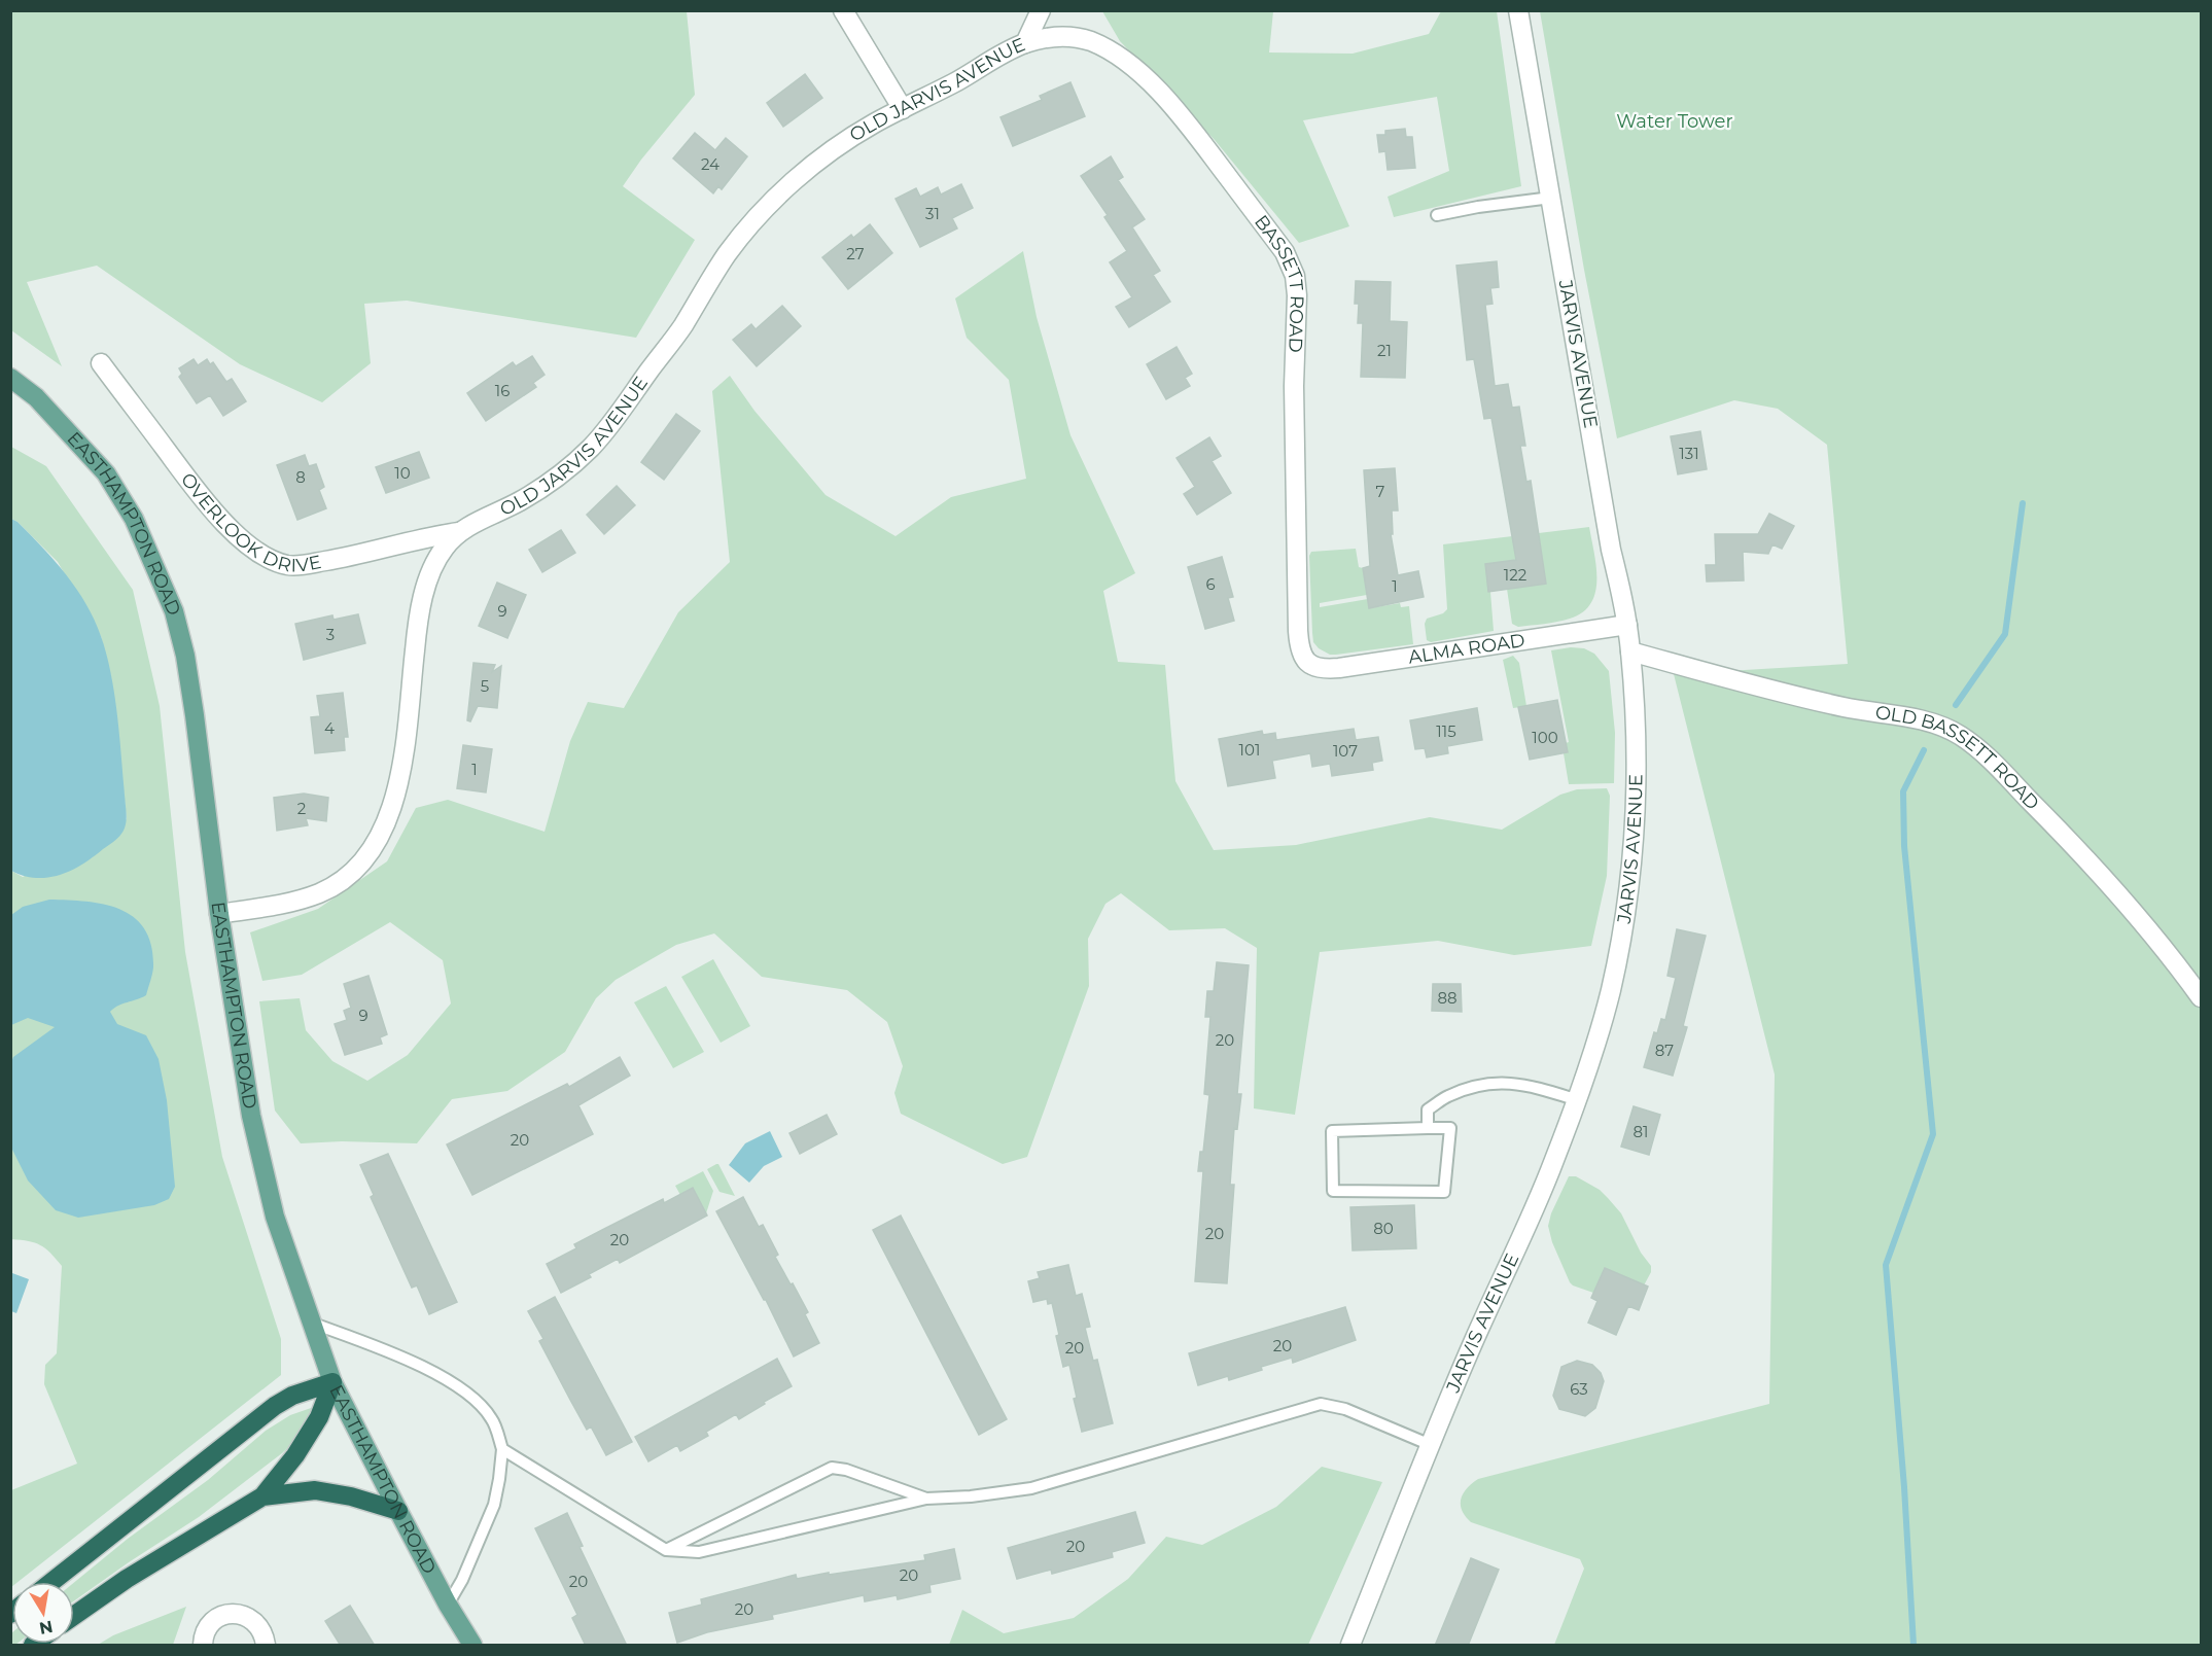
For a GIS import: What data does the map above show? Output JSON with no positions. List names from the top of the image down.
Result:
{
  "streets": {
    "main road": ["EASTHAMPTON ROAD"],
    "street": [
      "OLD JARVIS AVENUE",
      "BASSETT ROAD",
      "JARVIS AVENUE",
      "OVERLOOK DRIVE",
      "ALMA ROAD",
      "OLD BASSETT ROAD"
    ]
  },
  "crossings": [
    ["OLD JARVIS AVENUE", "BASSETT ROAD"],
    ["OLD JARVIS AVENUE", "OVERLOOK DRIVE"],
    ["OLD JARVIS AVENUE", "EASTHAMPTON ROAD"],
    ["BASSETT ROAD", "ALMA ROAD"],
    ["JARVIS AVENUE", "ALMA ROAD"],
    ["JARVIS AVENUE", "OLD BASSETT ROAD"]
  ],
  "parks": ["Water Tower"],
  "house_numbers": [
    "24",
    "31",
    "27",
    "21",
    "16",
    "131",
    "10",
    "8",
    "7",
    "122",
    "6",
    "1",
    "9",
    "3",
    "5",
    "4",
    "115",
    "100",
    "101",
    "107",
    "1",
    "2",
    "88",
    "9",
    "20",
    "87",
    "81",
    "20",
    "80",
    "20",
    "20",
    "20",
    "20",
    "63",
    "20",
    "20",
    "20",
    "20"
  ],
  "north": "bottom"
}
